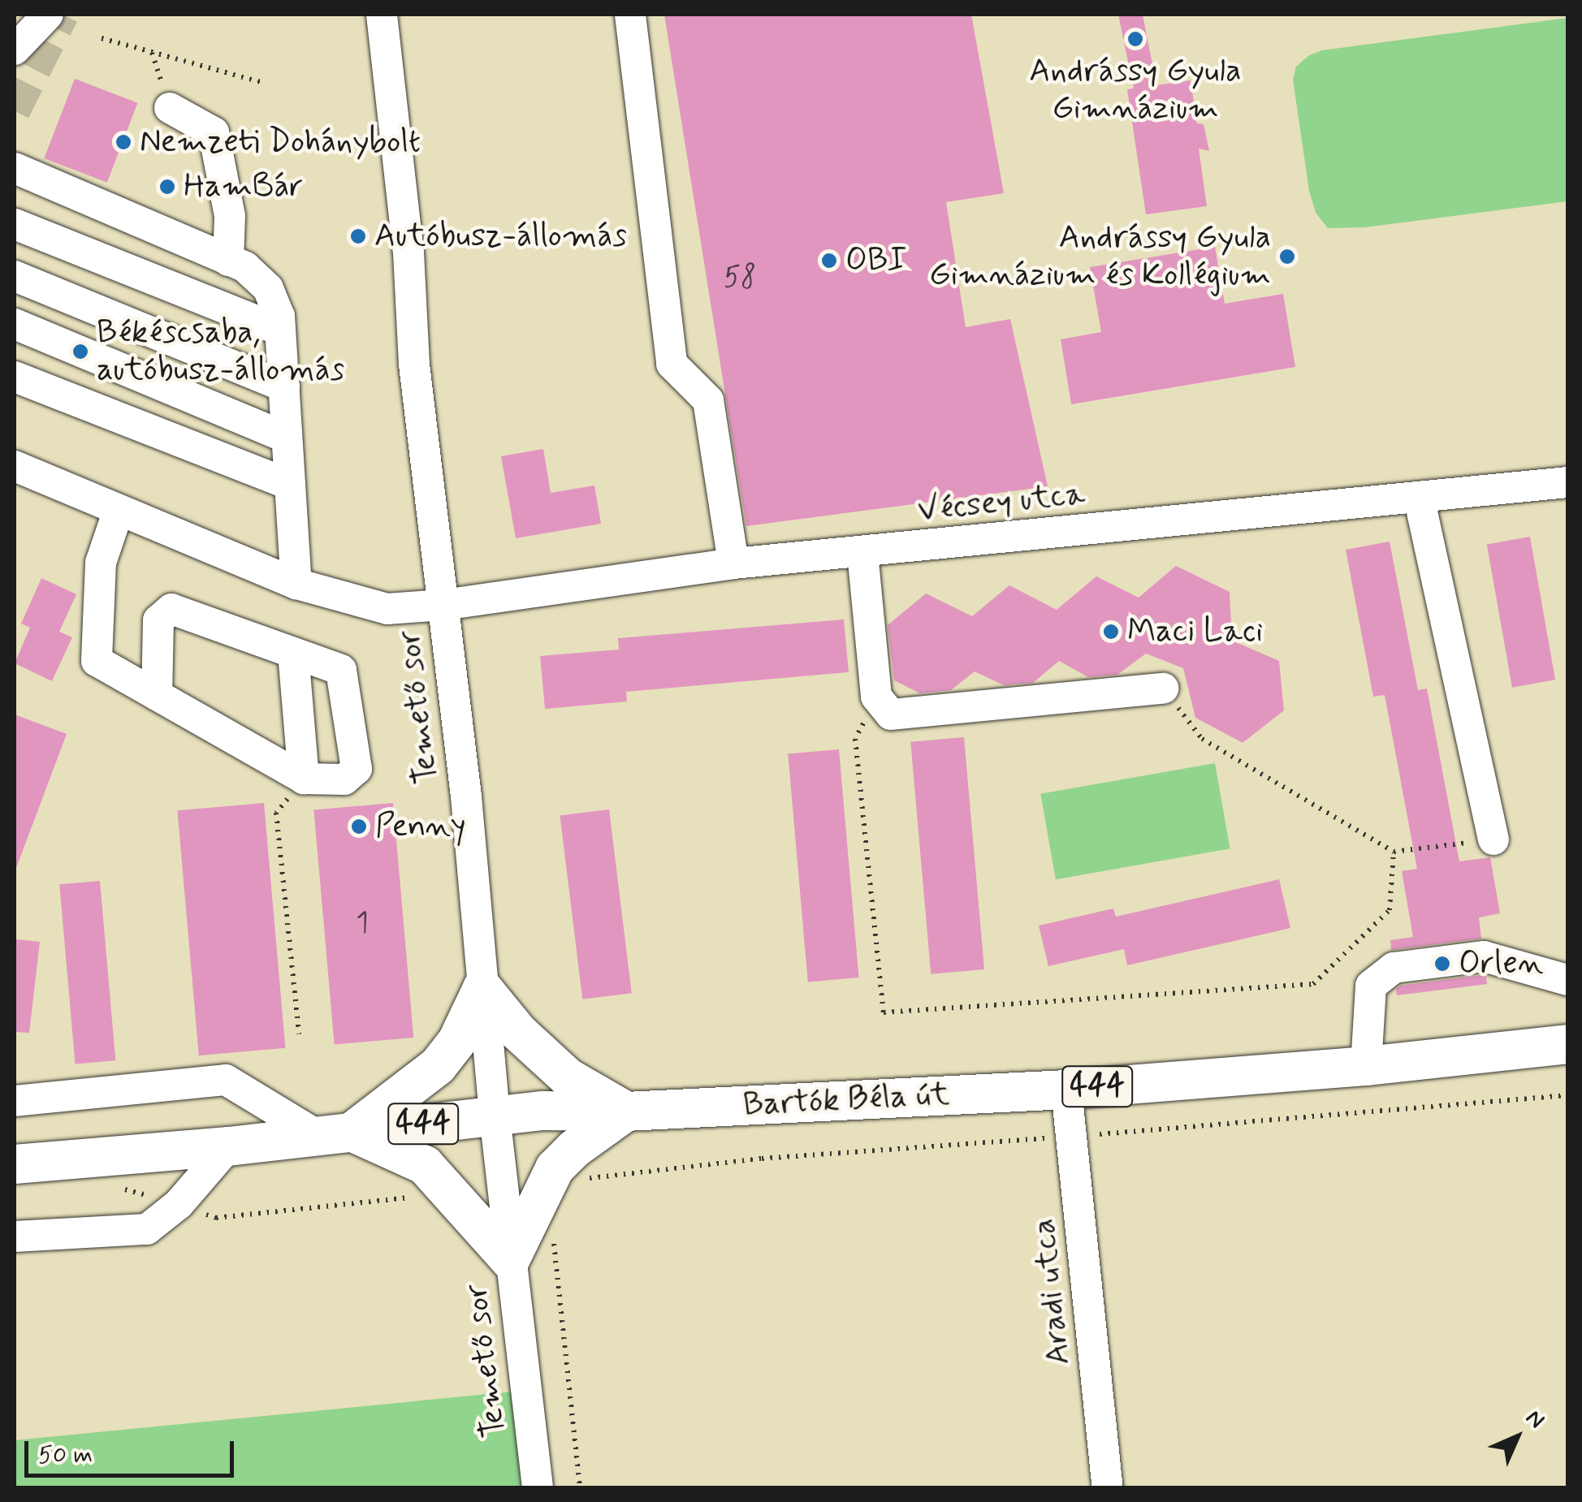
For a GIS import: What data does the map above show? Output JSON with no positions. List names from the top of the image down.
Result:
{
  "streets": {
    "main road": ["444", "Bartók Béla út"],
    "street": ["Vécsey utca", "Temető sor", "Aradi utca"]
  },
  "crossings": [
    ["Vécsey utca", "Temető sor"],
    ["Temető sor", "Bartók Béla út"],
    ["444", "Bartók Béla út"],
    ["Bartók Béla út", "Aradi utca"]
  ],
  "places": [
    "Andrássy Gyula Gimnázium",
    "Nemzeti Dohánybolt",
    "HamBár",
    "Autóbusz-állomás",
    "Andrássy Gyula Gimnázium és Kollégium",
    "OBI",
    "Békéscsaba, autóbusz-állomás",
    "Maci Laci",
    "Penny",
    "Orlen"
  ],
  "house_numbers": ["58", "1"],
  "scale_bar": "50 m",
  "north": "top right"
}
